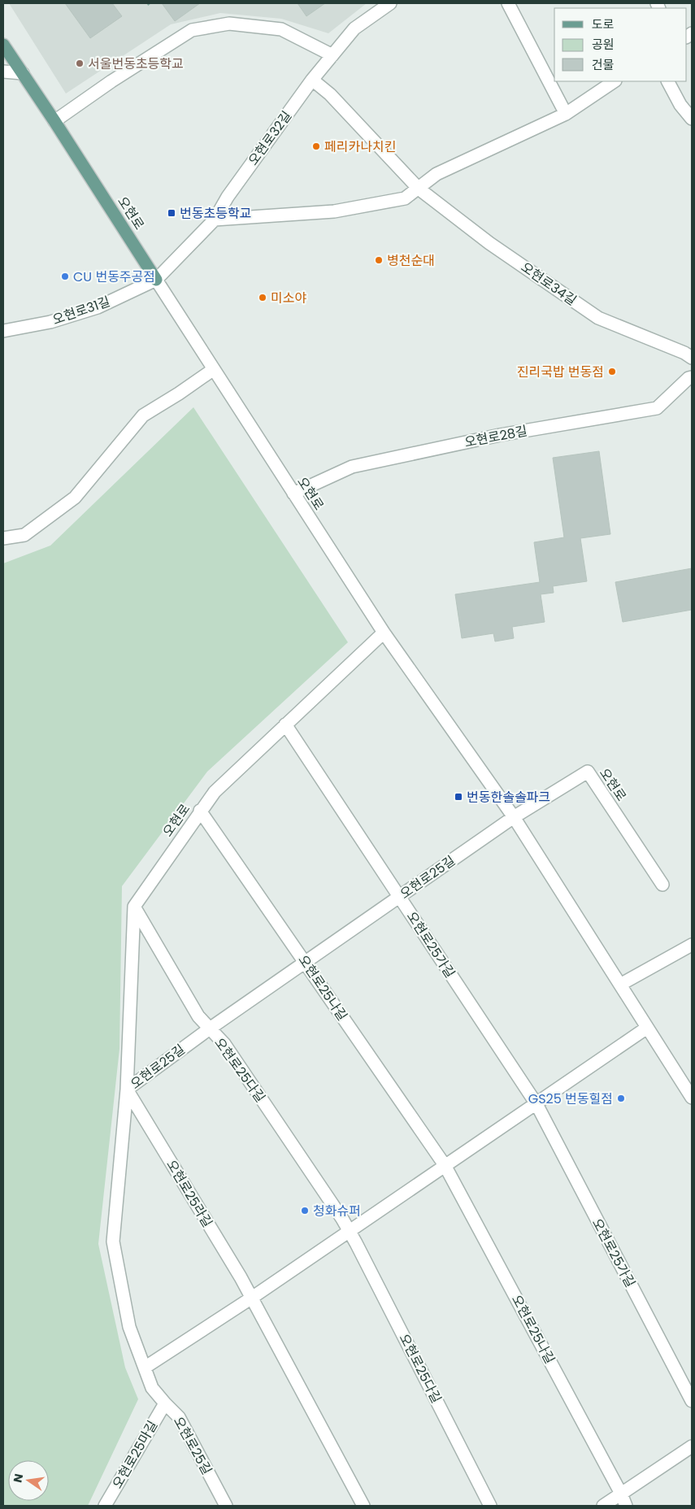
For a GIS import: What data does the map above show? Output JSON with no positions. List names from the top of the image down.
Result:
{
  "streets": {
    "main road": ["오현로"],
    "street": [
      "오현로32길",
      "오현로34길",
      "오현로31길",
      "오현로28길",
      "오현로25길",
      "오현로25가길",
      "오현로25나길",
      "오현로25다길",
      "오현로25라길",
      "오현로25마길"
    ]
  },
  "crossings": [
    ["오현로32길", "오현로"],
    ["오현로32길", "오현로34길"],
    ["오현로32길", "오현로31길"],
    ["오현로", "오현로31길"],
    ["오현로", "오현로28길"],
    ["오현로", "오현로25길"],
    ["오현로", "오현로25가길"],
    ["오현로", "오현로25나길"],
    ["오현로", "오현로25다길"],
    ["오현로25길", "오현로25가길"],
    ["오현로25길", "오현로25나길"],
    ["오현로25길", "오현로25다길"],
    ["오현로25길", "오현로25라길"],
    ["오현로25길", "오현로25마길"]
  ],
  "places": {
    "other": [
      "서울번동초등학교",
      "페리카나치킨",
      "병천순대",
      "CU 번동주공점",
      "미소야",
      "진리국밥 번동점",
      "GS25 번동힐점",
      "청화슈퍼"
    ],
    "transit": ["번동초등학교", "번동한솔솔파크"]
  },
  "legend": ["도로", "공원", "건물"],
  "north": "left"
}
